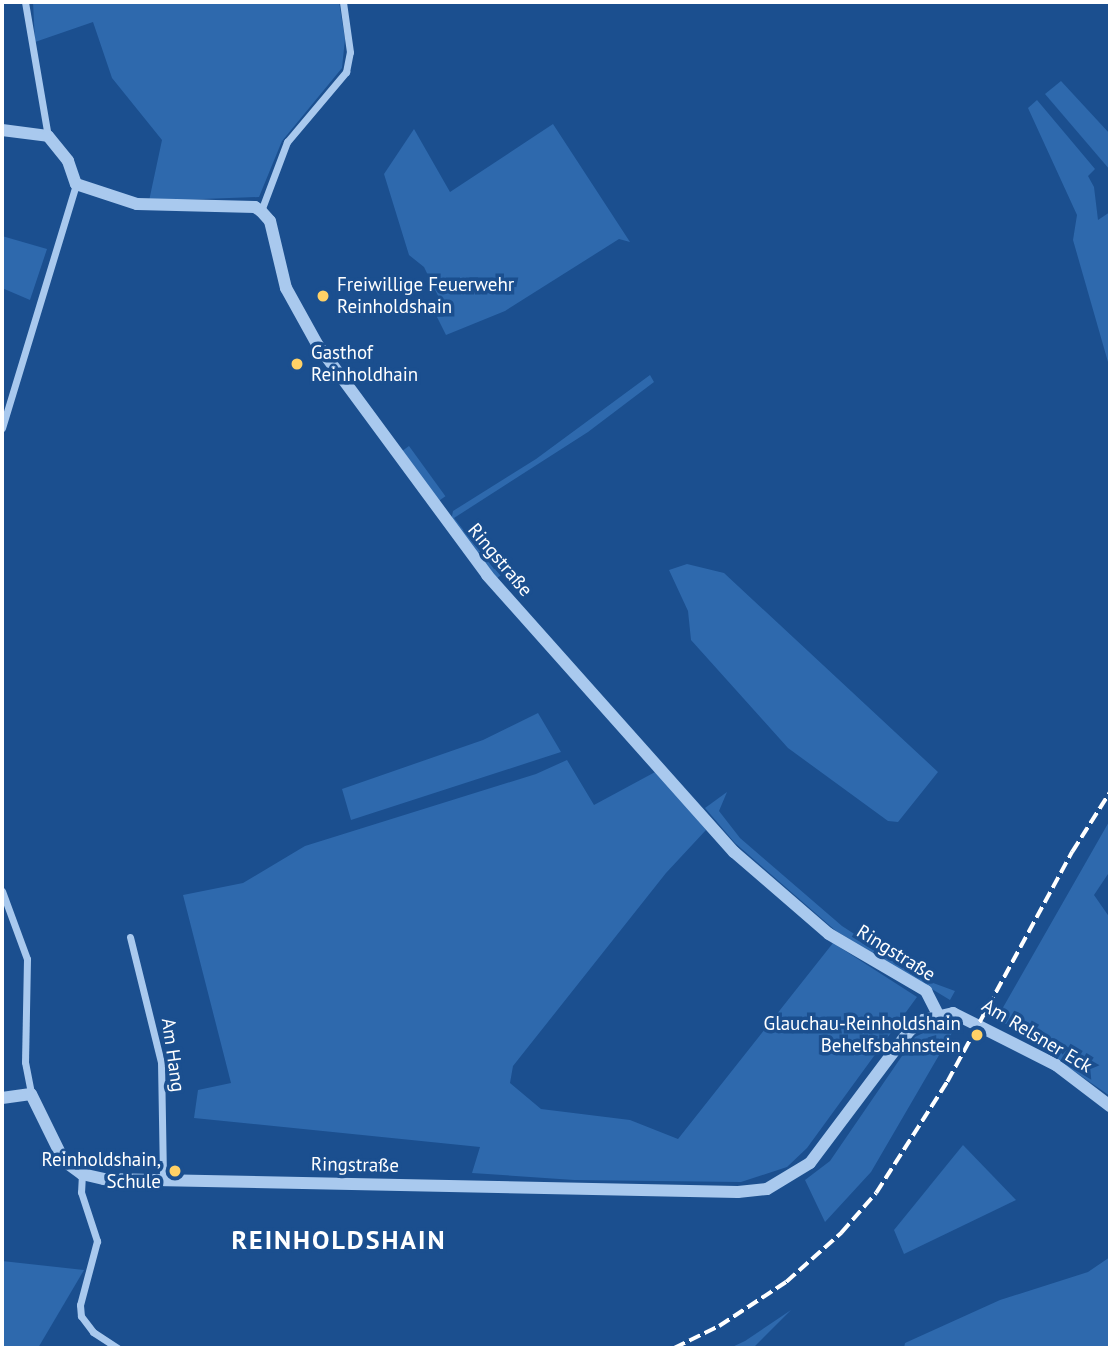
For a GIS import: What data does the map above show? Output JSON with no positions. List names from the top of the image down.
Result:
{
  "streets": {
    "street": ["Ringstraße", "Am Relsner Eck", "Am Hang"]
  },
  "crossings": [
    ["Ringstraße", "Am Relsner Eck"],
    ["Ringstraße", "Am Hang"]
  ],
  "districts": ["REINHOLDSHAIN"],
  "places": [
    "Freiwillige Feuerwehr Reinholdshain",
    "Gasthof Reinholdhain",
    "Glauchau-Reinholdshain Behelfsbahnstein",
    "Reinholdshain, Schule"
  ]
}
